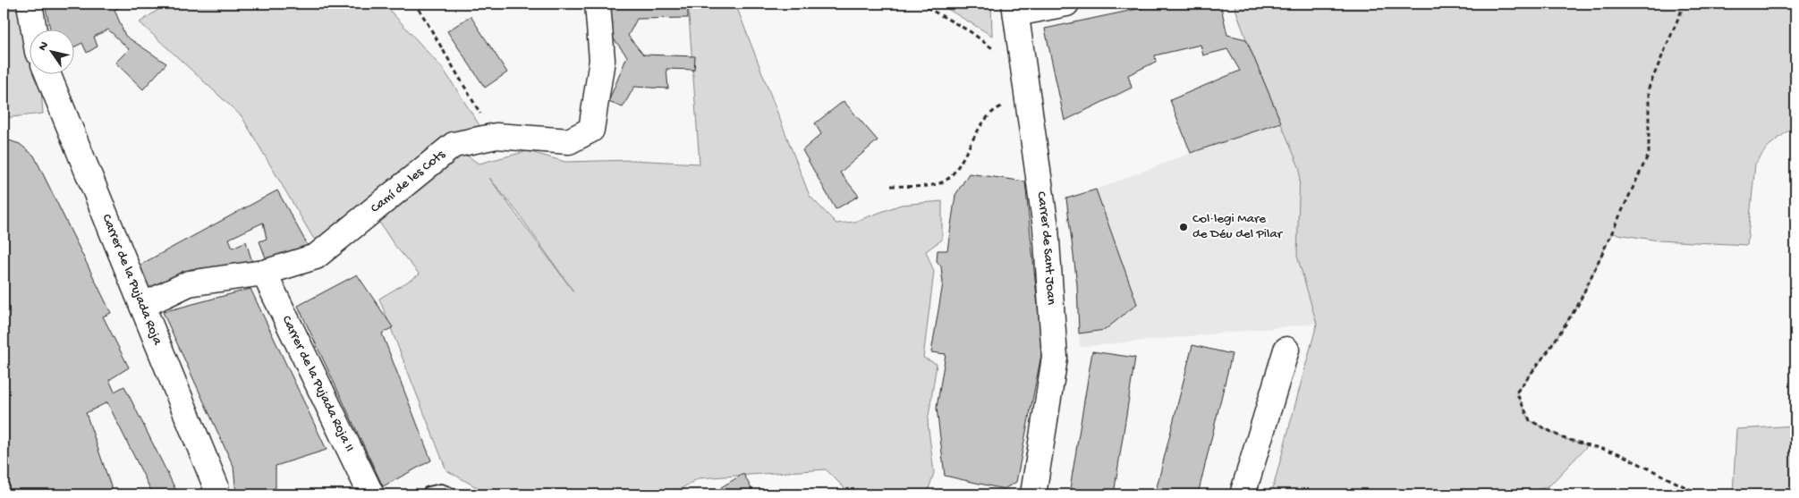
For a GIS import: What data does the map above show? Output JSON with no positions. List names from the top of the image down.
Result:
{
  "streets": {
    "street": [
      "Camí de les Cots",
      "Carrer de Sant Joan",
      "Carrer de la Pujada Roja",
      "Carrer de la Pujada Roja II"
    ]
  },
  "crossings": [
    ["Camí de les Cots", "Carrer de la Pujada Roja"],
    ["Camí de les Cots", "Carrer de la Pujada Roja II"]
  ],
  "places": ["Col·legi Mare de Déu del Pilar"],
  "north": "top left"
}
